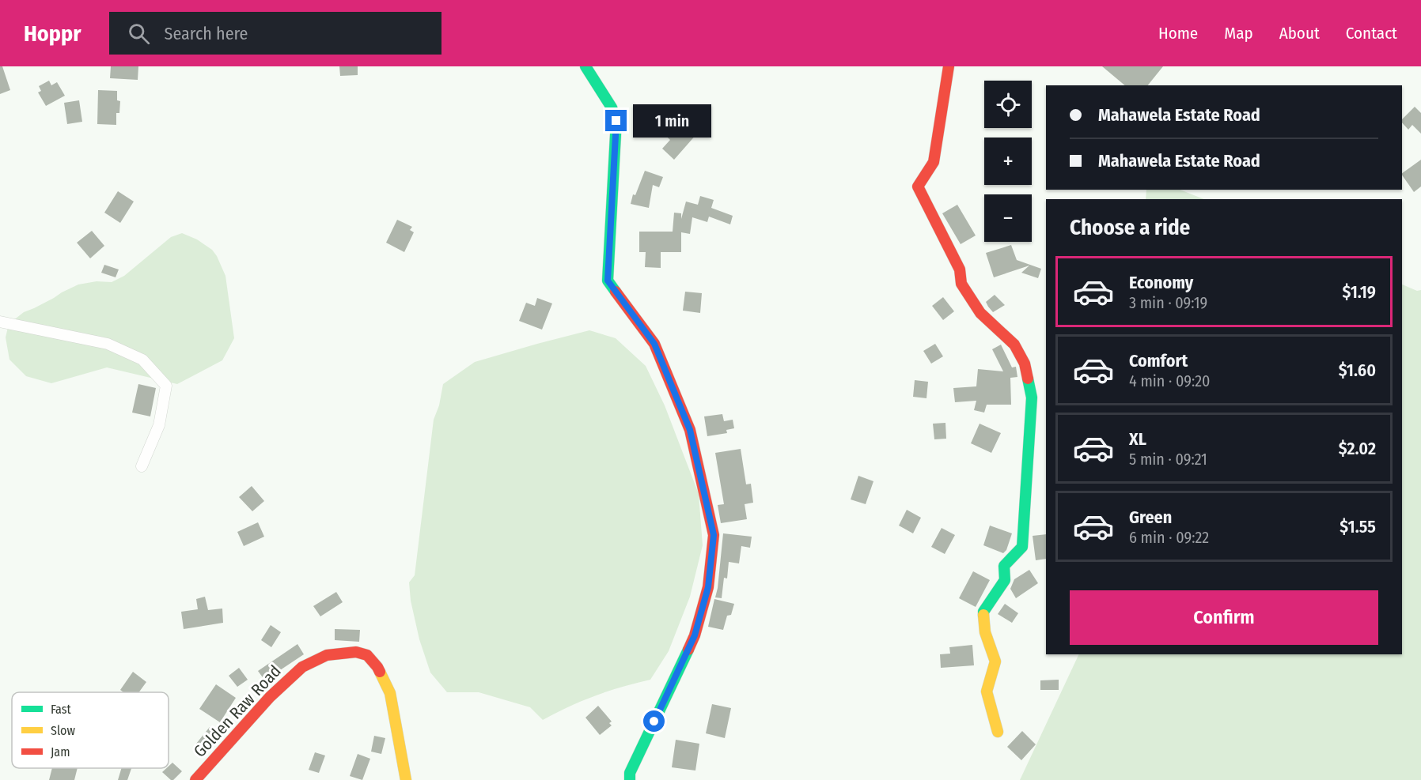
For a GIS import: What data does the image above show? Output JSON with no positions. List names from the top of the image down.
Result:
{
  "streets": {
    "street": ["Golden Raw Road"]
  },
  "legend": ["Fast", "Slow", "Jam"],
  "page": {
    "header": "Hoppr",
    "search": "Search here",
    "nav": [
      "Home",
      "Map",
      "About",
      "Contact"
    ],
    "map_buttons": ["+", "−"],
    "banner": ["Mahawela Estate Road", "Mahawela Estate Road"],
    "bubble": "1 min",
    "heading": "Choose a ride",
    "list": [
      {
        "name": "Economy",
        "note": "3 min · 09:19",
        "value": "$1.19"
      },
      {
        "name": "Comfort",
        "note": "4 min · 09:20",
        "value": "$1.60"
      },
      {
        "name": "XL",
        "note": "5 min · 09:21",
        "value": "$2.02"
      },
      {
        "name": "Green",
        "note": "6 min · 09:22",
        "value": "$1.55"
      }
    ],
    "buttons": "Confirm"
  }
}
